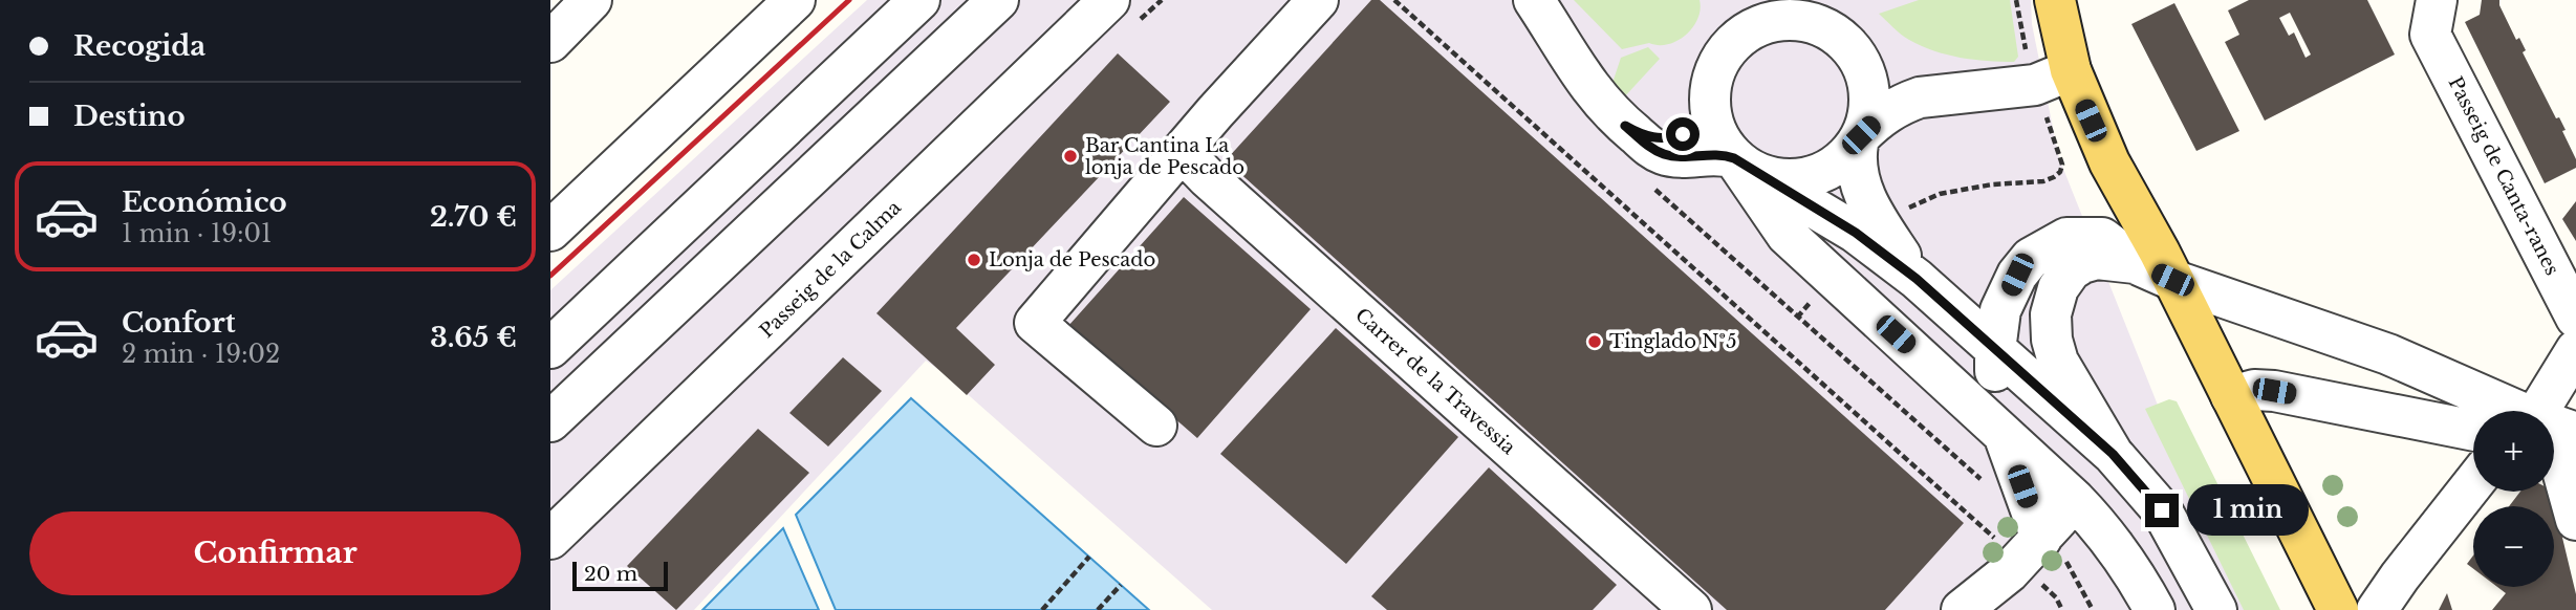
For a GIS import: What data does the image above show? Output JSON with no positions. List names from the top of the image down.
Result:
{
  "streets": {
    "street": ["Passeig de Canta-ranes", "Passeig de la Calma", "Carrer de la Travessia"]
  },
  "places": ["Bar Cantina La lonja de Pescado", "Lonja de Pescado", "Tinglado Nº5"],
  "scale_bar": "20 m",
  "page": {
    "banner": ["Recogida", "Destino"],
    "list": [
      {
        "name": "Económico",
        "note": "1 min · 19:01",
        "value": "2.70 €"
      },
      {
        "name": "Confort",
        "note": "2 min · 19:02",
        "value": "3.65 €"
      }
    ],
    "map_buttons": ["+", "−"],
    "bubble": "1 min",
    "buttons": "Confirmar",
    "scale": "20 m"
  }
}
